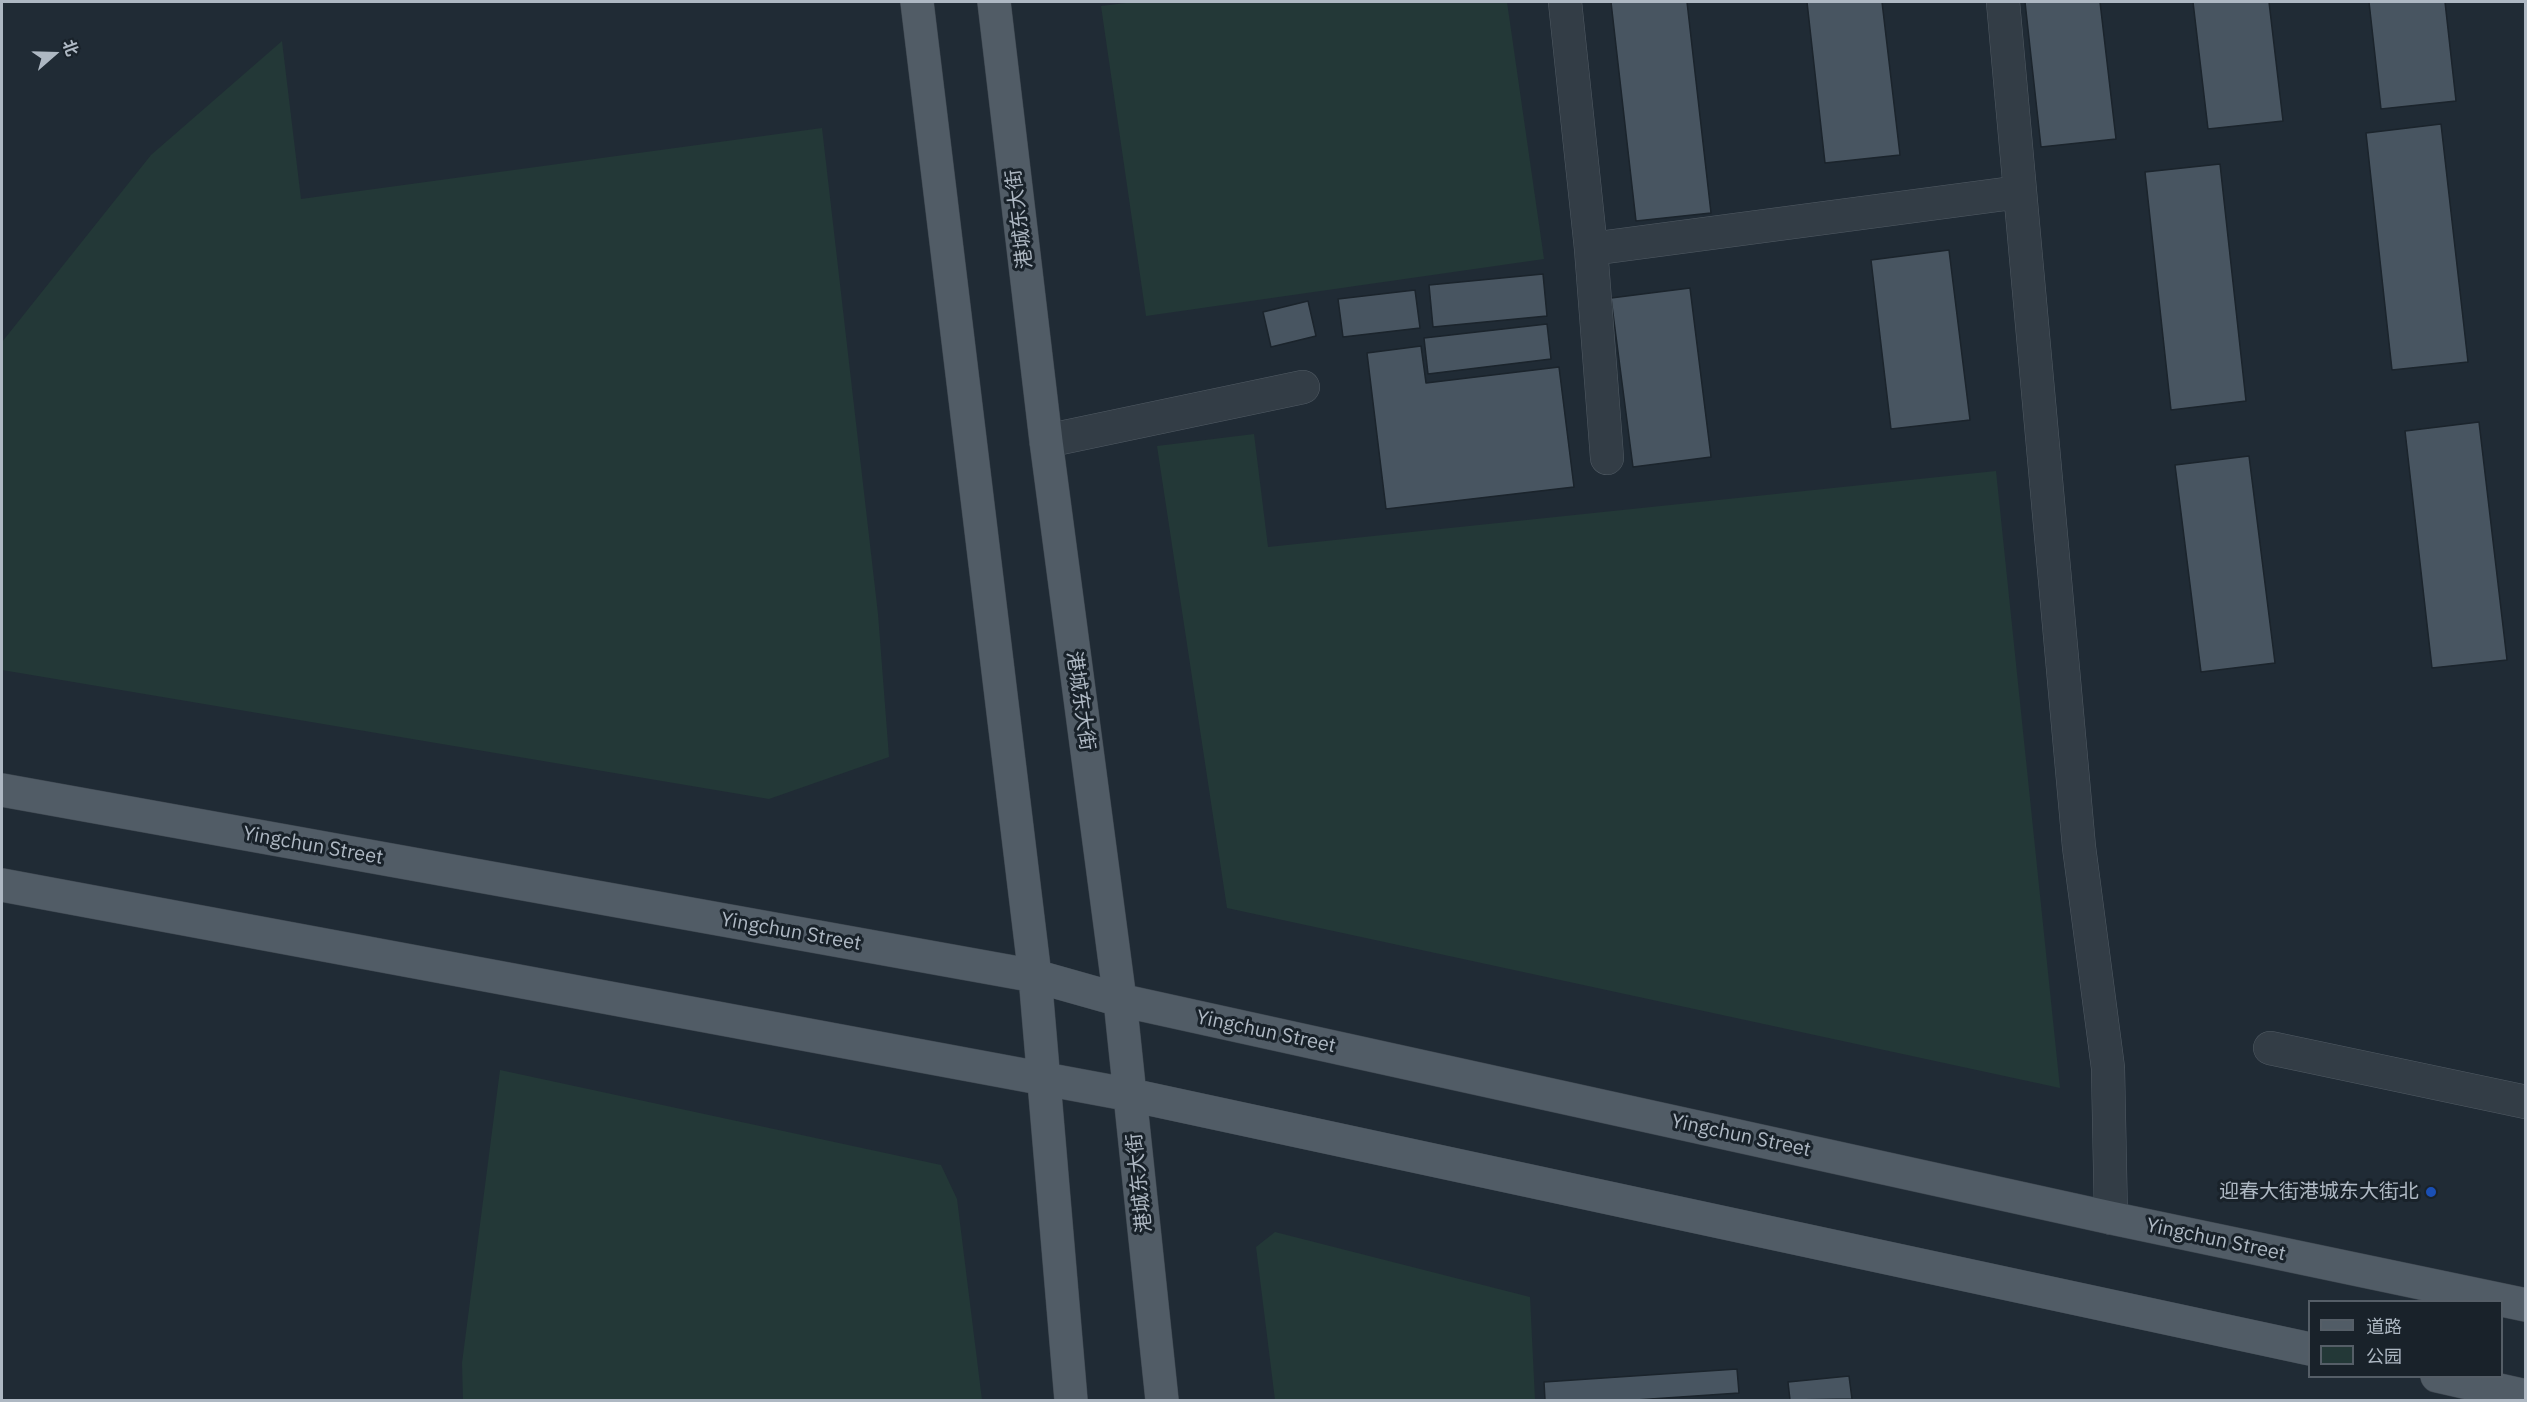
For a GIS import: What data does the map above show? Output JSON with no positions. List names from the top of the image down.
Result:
{
  "streets": {
    "main road": ["港城东大街", "Yingchun Street"]
  },
  "crossings": [
    ["港城东大街", "Yingchun Street"]
  ],
  "places": ["迎春大街港城东大街北"],
  "legend": ["道路", "公园"],
  "north": "right"
}
